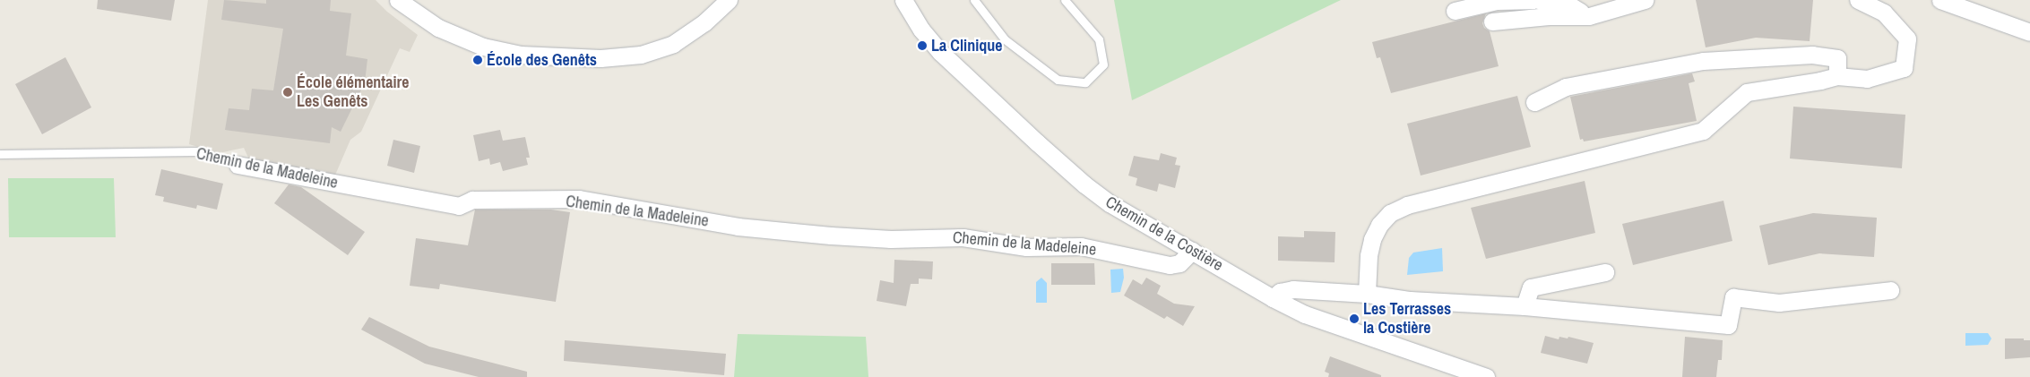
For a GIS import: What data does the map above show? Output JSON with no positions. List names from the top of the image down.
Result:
{
  "streets": {
    "street": ["Chemin de la Madeleine", "Chemin de la Costière"]
  },
  "crossings": [
    ["Chemin de la Madeleine", "Chemin de la Costière"]
  ],
  "places": [
    "La Clinique",
    "École des Genêts",
    "École élémentaire Les Genêts",
    "Les Terrasses la Costière"
  ]
}
